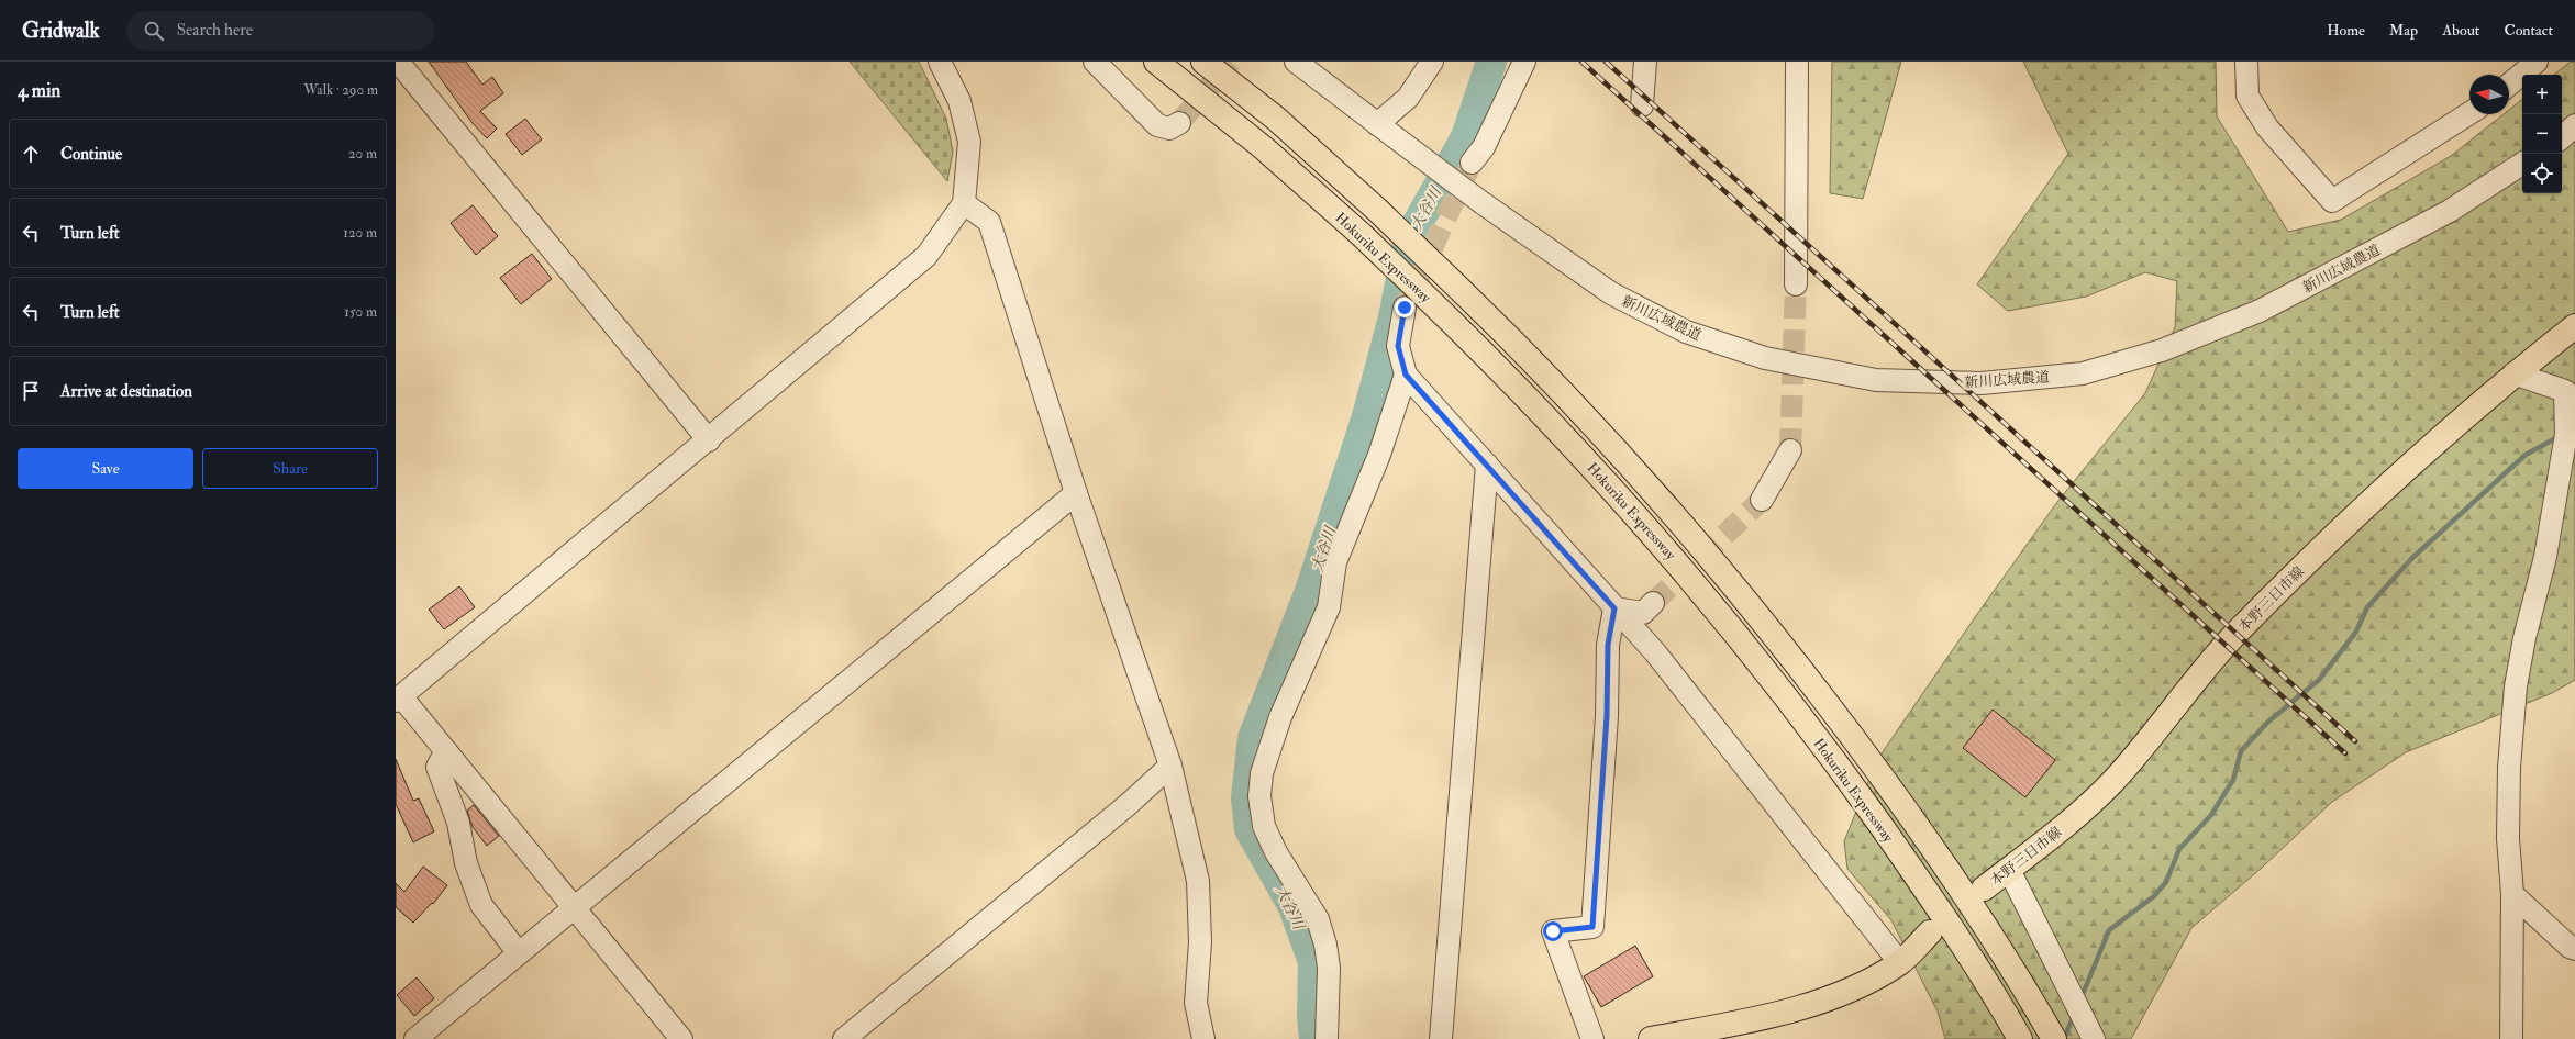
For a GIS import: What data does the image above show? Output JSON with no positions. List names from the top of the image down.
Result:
{
  "streets": {
    "main road": ["Hokuriku Expressway", "本野三日市線"],
    "street": ["新川広域農道"]
  },
  "water": ["大谷川"],
  "north": "left",
  "page": {
    "header": "Gridwalk",
    "search": "Search here",
    "nav": [
      "Home",
      "Map",
      "About",
      "Contact"
    ],
    "heading": ["4 min", "Walk · 290 m"],
    "map_buttons": ["+", "−"],
    "list": [
      ["Continue", "20 m"],
      ["Turn left", "120 m"],
      ["Turn left", "150 m"],
      "Arrive at destination"
    ],
    "buttons": ["Save", "Share"]
  }
}
